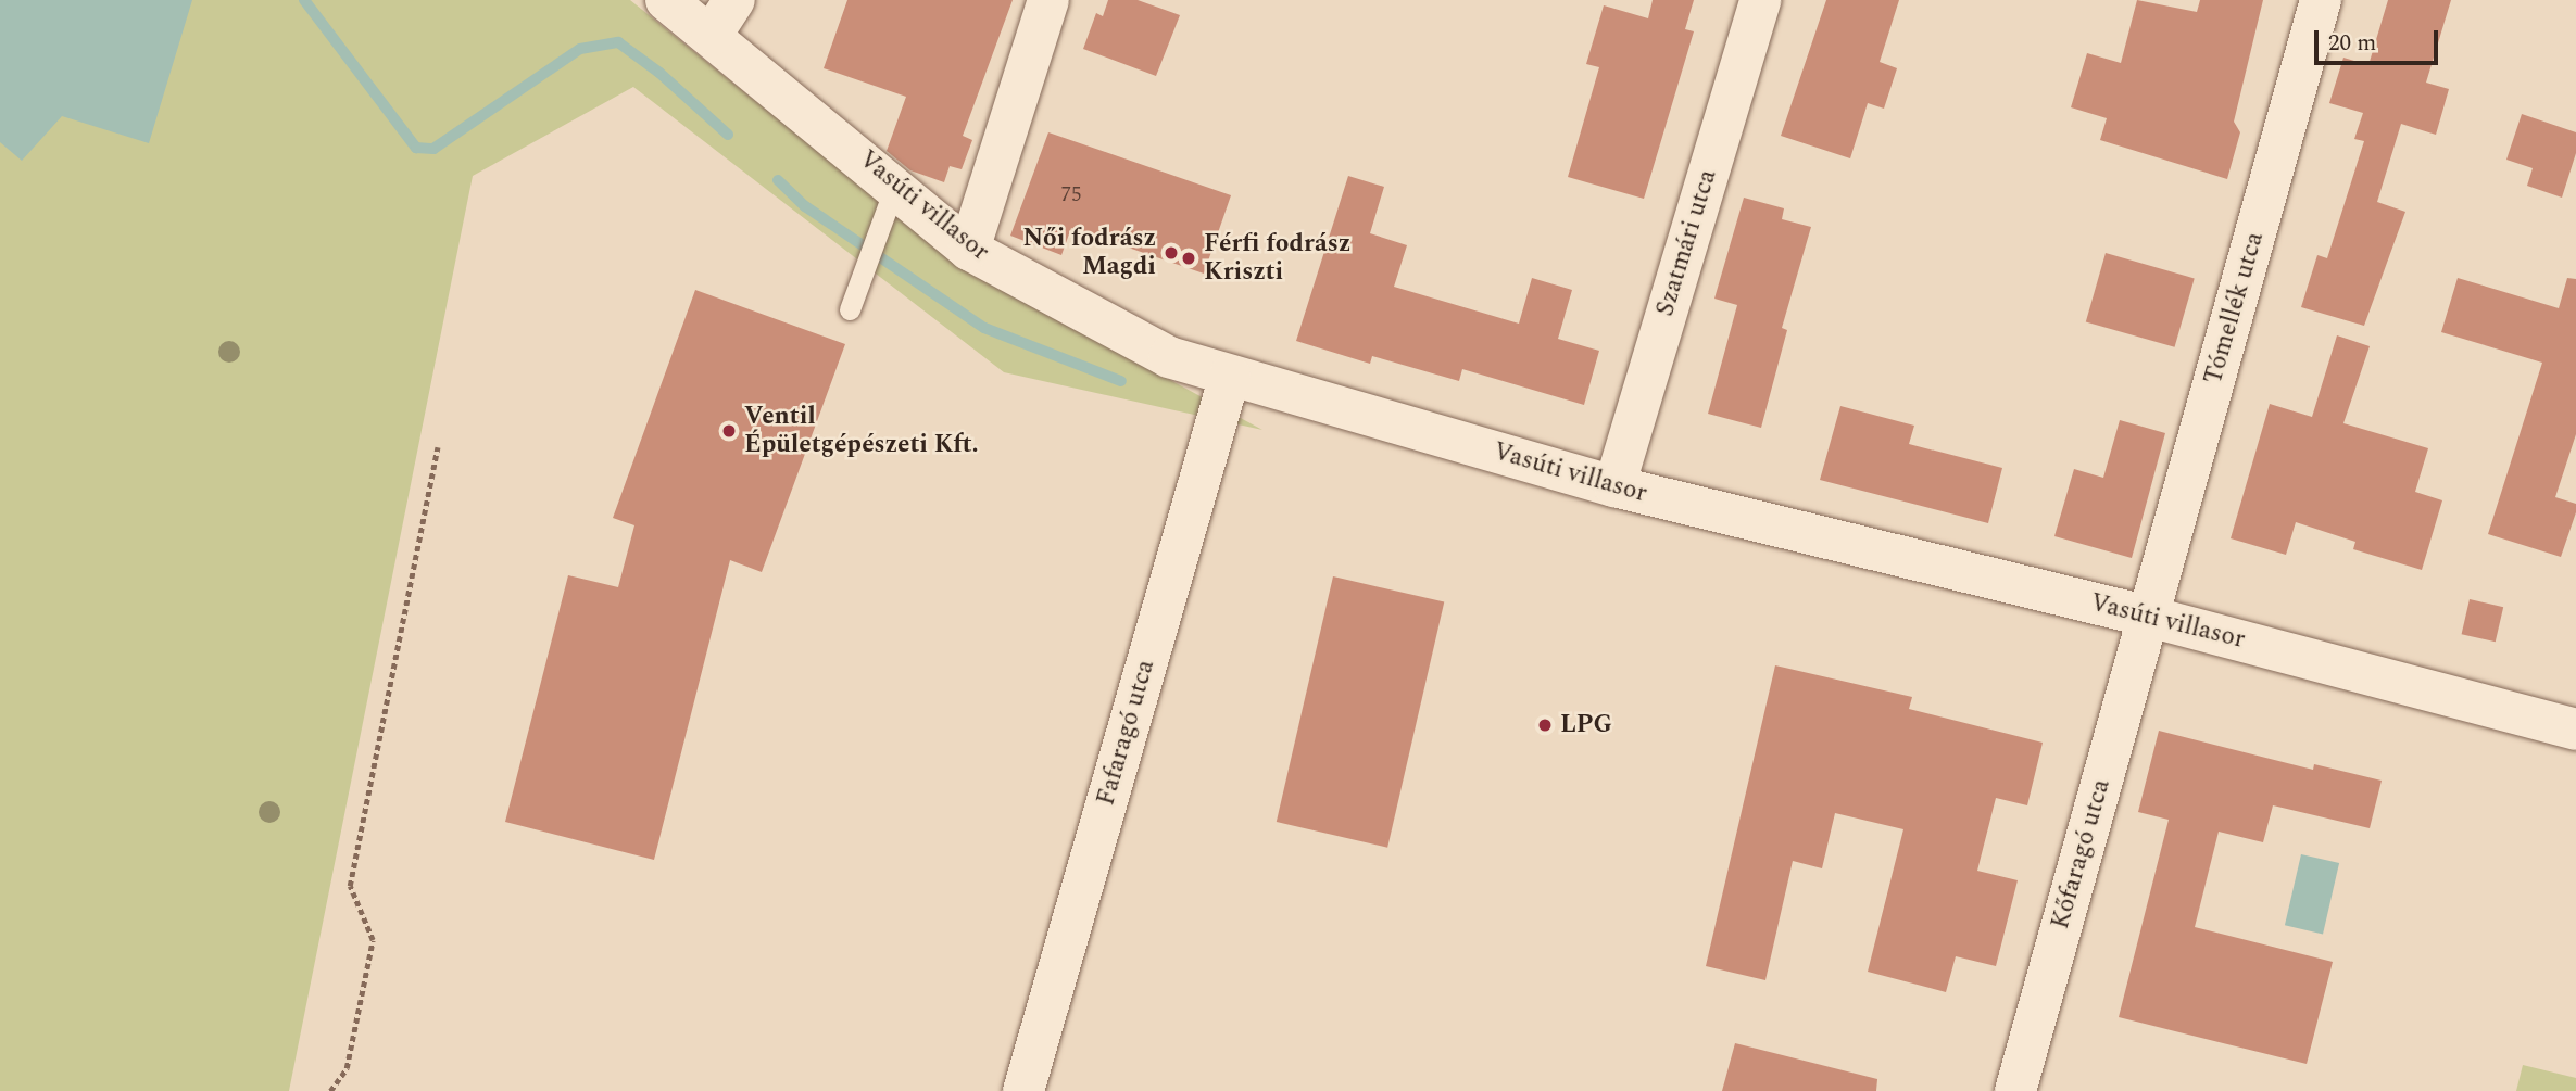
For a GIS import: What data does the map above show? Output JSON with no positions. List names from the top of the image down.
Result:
{
  "streets": {
    "street": [
      "Vasúti villasor",
      "Szatmári utca",
      "Tómellék utca",
      "Fafaragó utca",
      "Kőfaragó utca"
    ]
  },
  "crossings": [
    ["Vasúti villasor", "Szatmári utca"],
    ["Vasúti villasor", "Tómellék utca"],
    ["Vasúti villasor", "Fafaragó utca"],
    ["Vasúti villasor", "Kőfaragó utca"],
    ["Tómellék utca", "Kőfaragó utca"]
  ],
  "places": [
    "Női fodrász Magdi",
    "Férfi fodrász Kriszti",
    "Ventil Épületgépészeti Kft.",
    "LPG"
  ],
  "house_numbers": ["75"],
  "scale_bar": "20 m"
}
